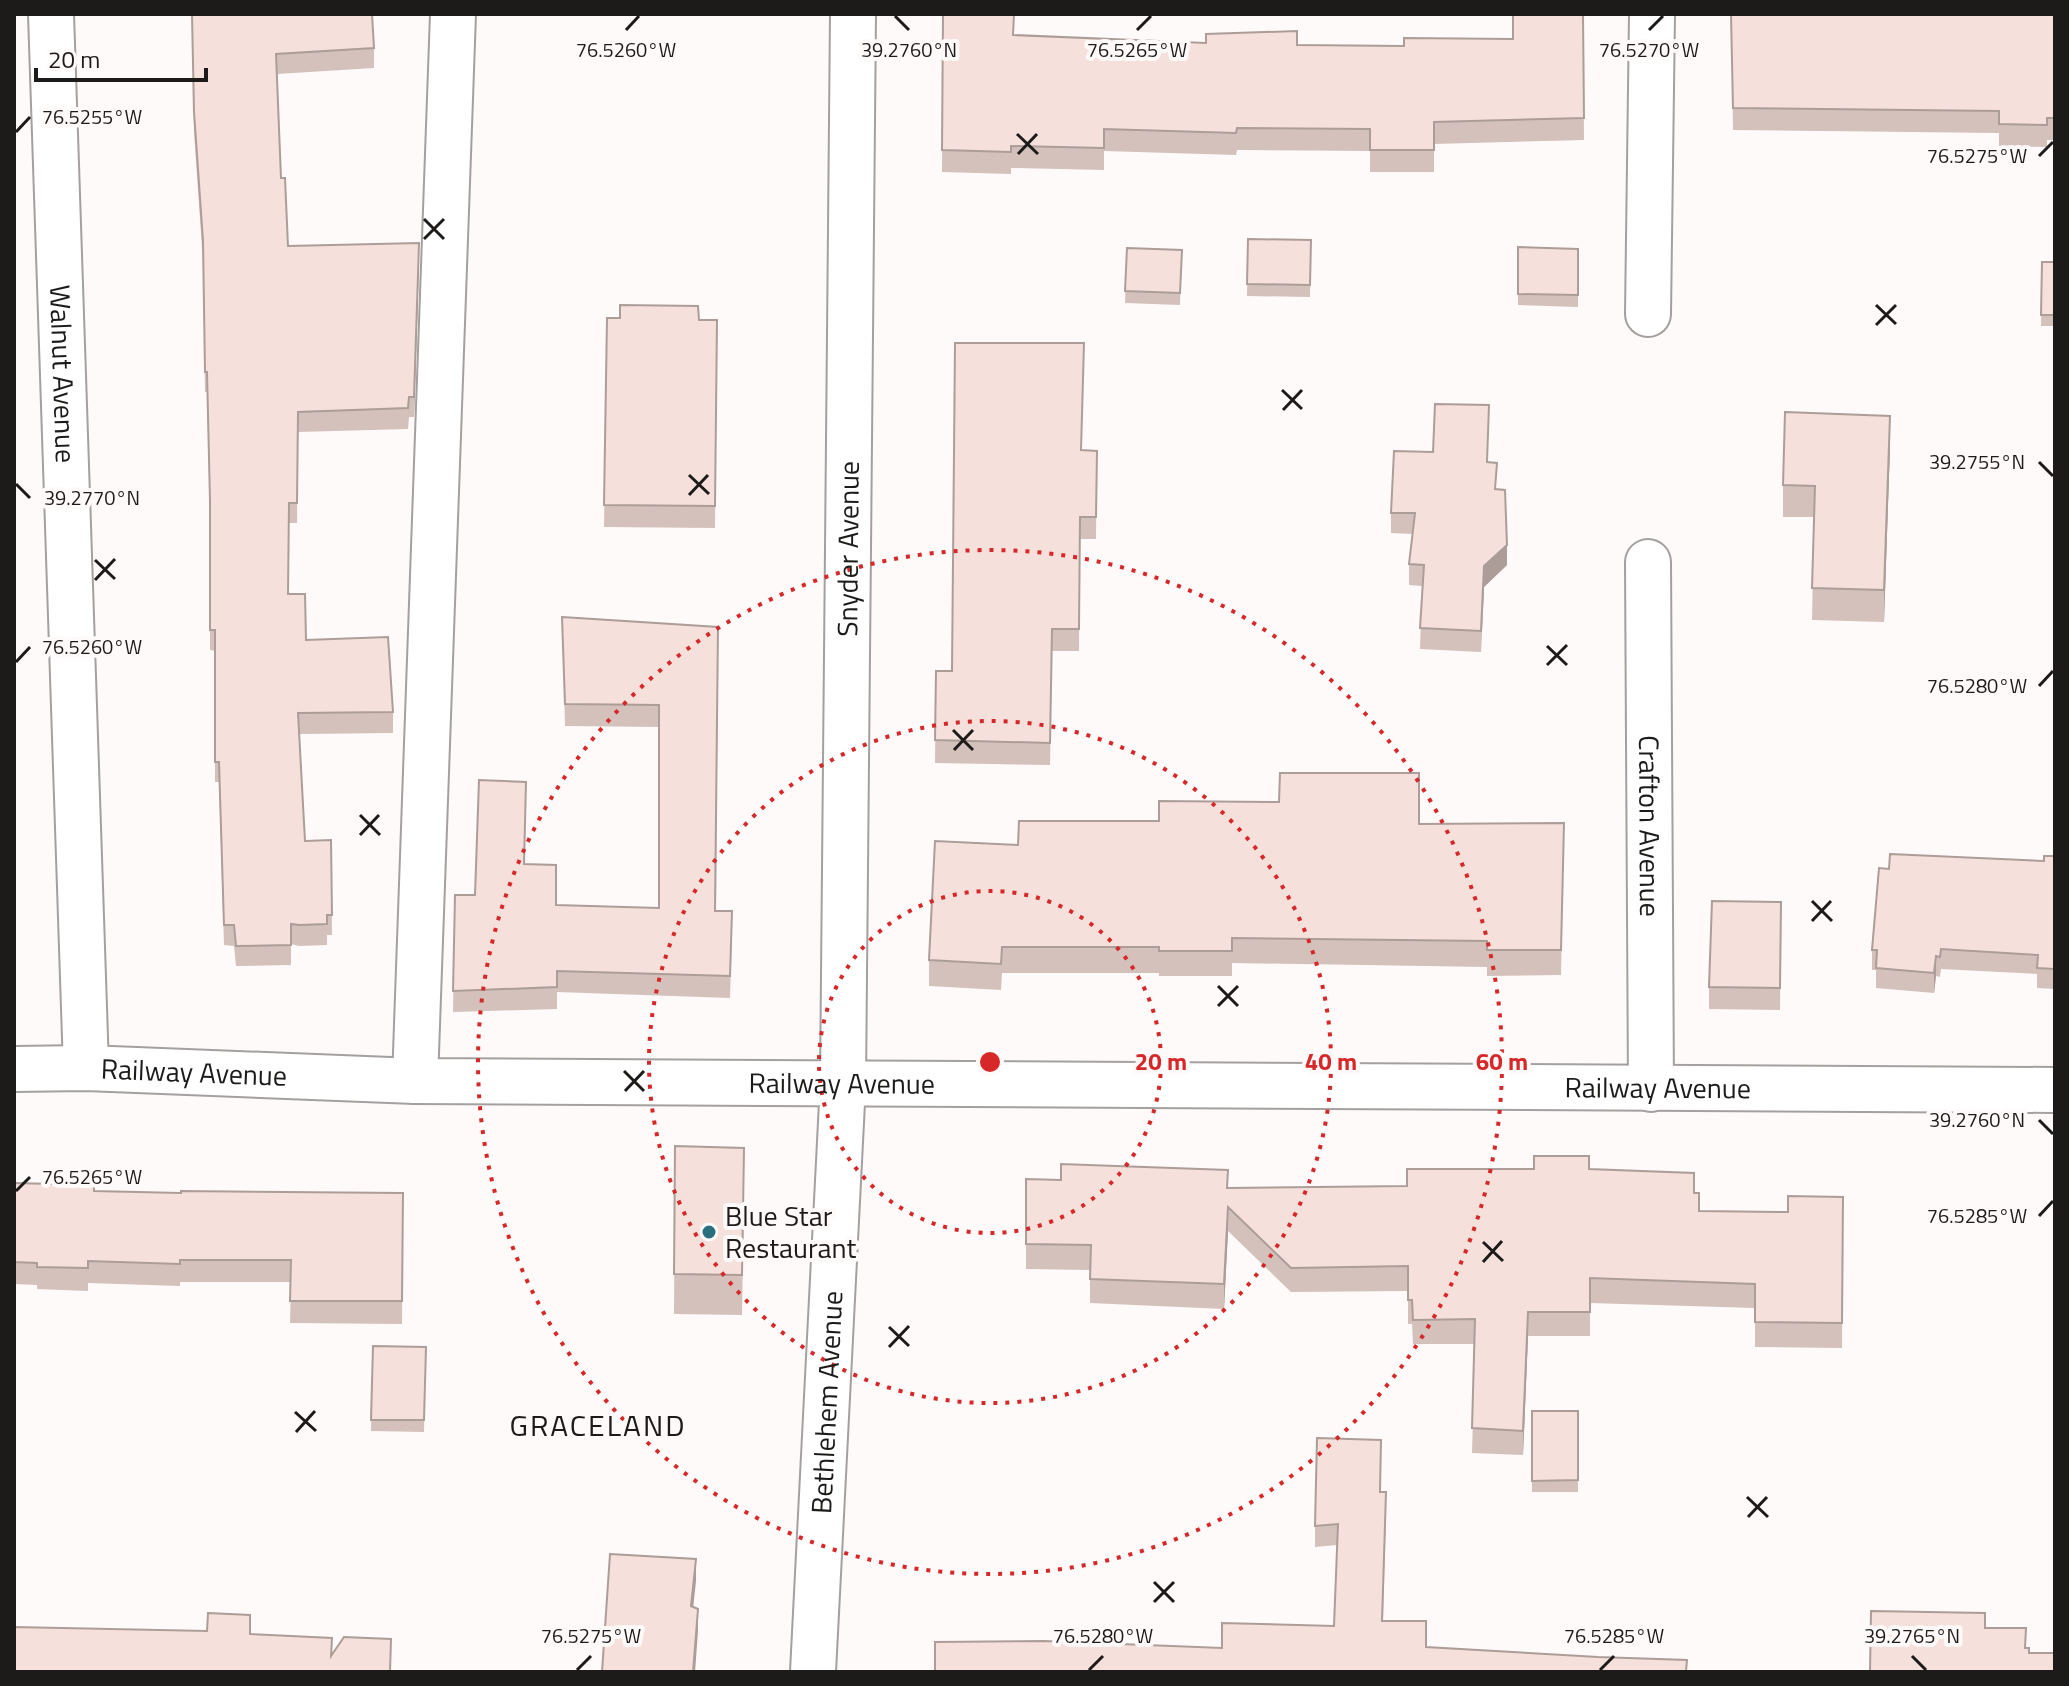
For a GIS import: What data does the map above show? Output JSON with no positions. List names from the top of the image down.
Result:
{
  "streets": {
    "street": [
      "Walnut Avenue",
      "Snyder Avenue",
      "Crafton Avenue",
      "Railway Avenue",
      "Bethlehem Avenue"
    ]
  },
  "crossings": [
    ["Walnut Avenue", "Railway Avenue"],
    ["Snyder Avenue", "Railway Avenue"],
    ["Snyder Avenue", "Bethlehem Avenue"],
    ["Crafton Avenue", "Railway Avenue"],
    ["Railway Avenue", "Bethlehem Avenue"]
  ],
  "districts": ["GRACELAND"],
  "places": ["Blue Star Restaurant"],
  "scale_bar": "20 m",
  "coordinates": [
    "39.2760°N",
    "76.5260°W",
    "76.5265°W",
    "76.5270°W",
    "76.5255°W",
    "76.5275°W",
    "39.2755°N",
    "39.2770°N",
    "76.5280°W",
    "76.5285°W",
    "39.2765°N"
  ],
  "rings": ["20 m", "40 m", "60 m"]
}
